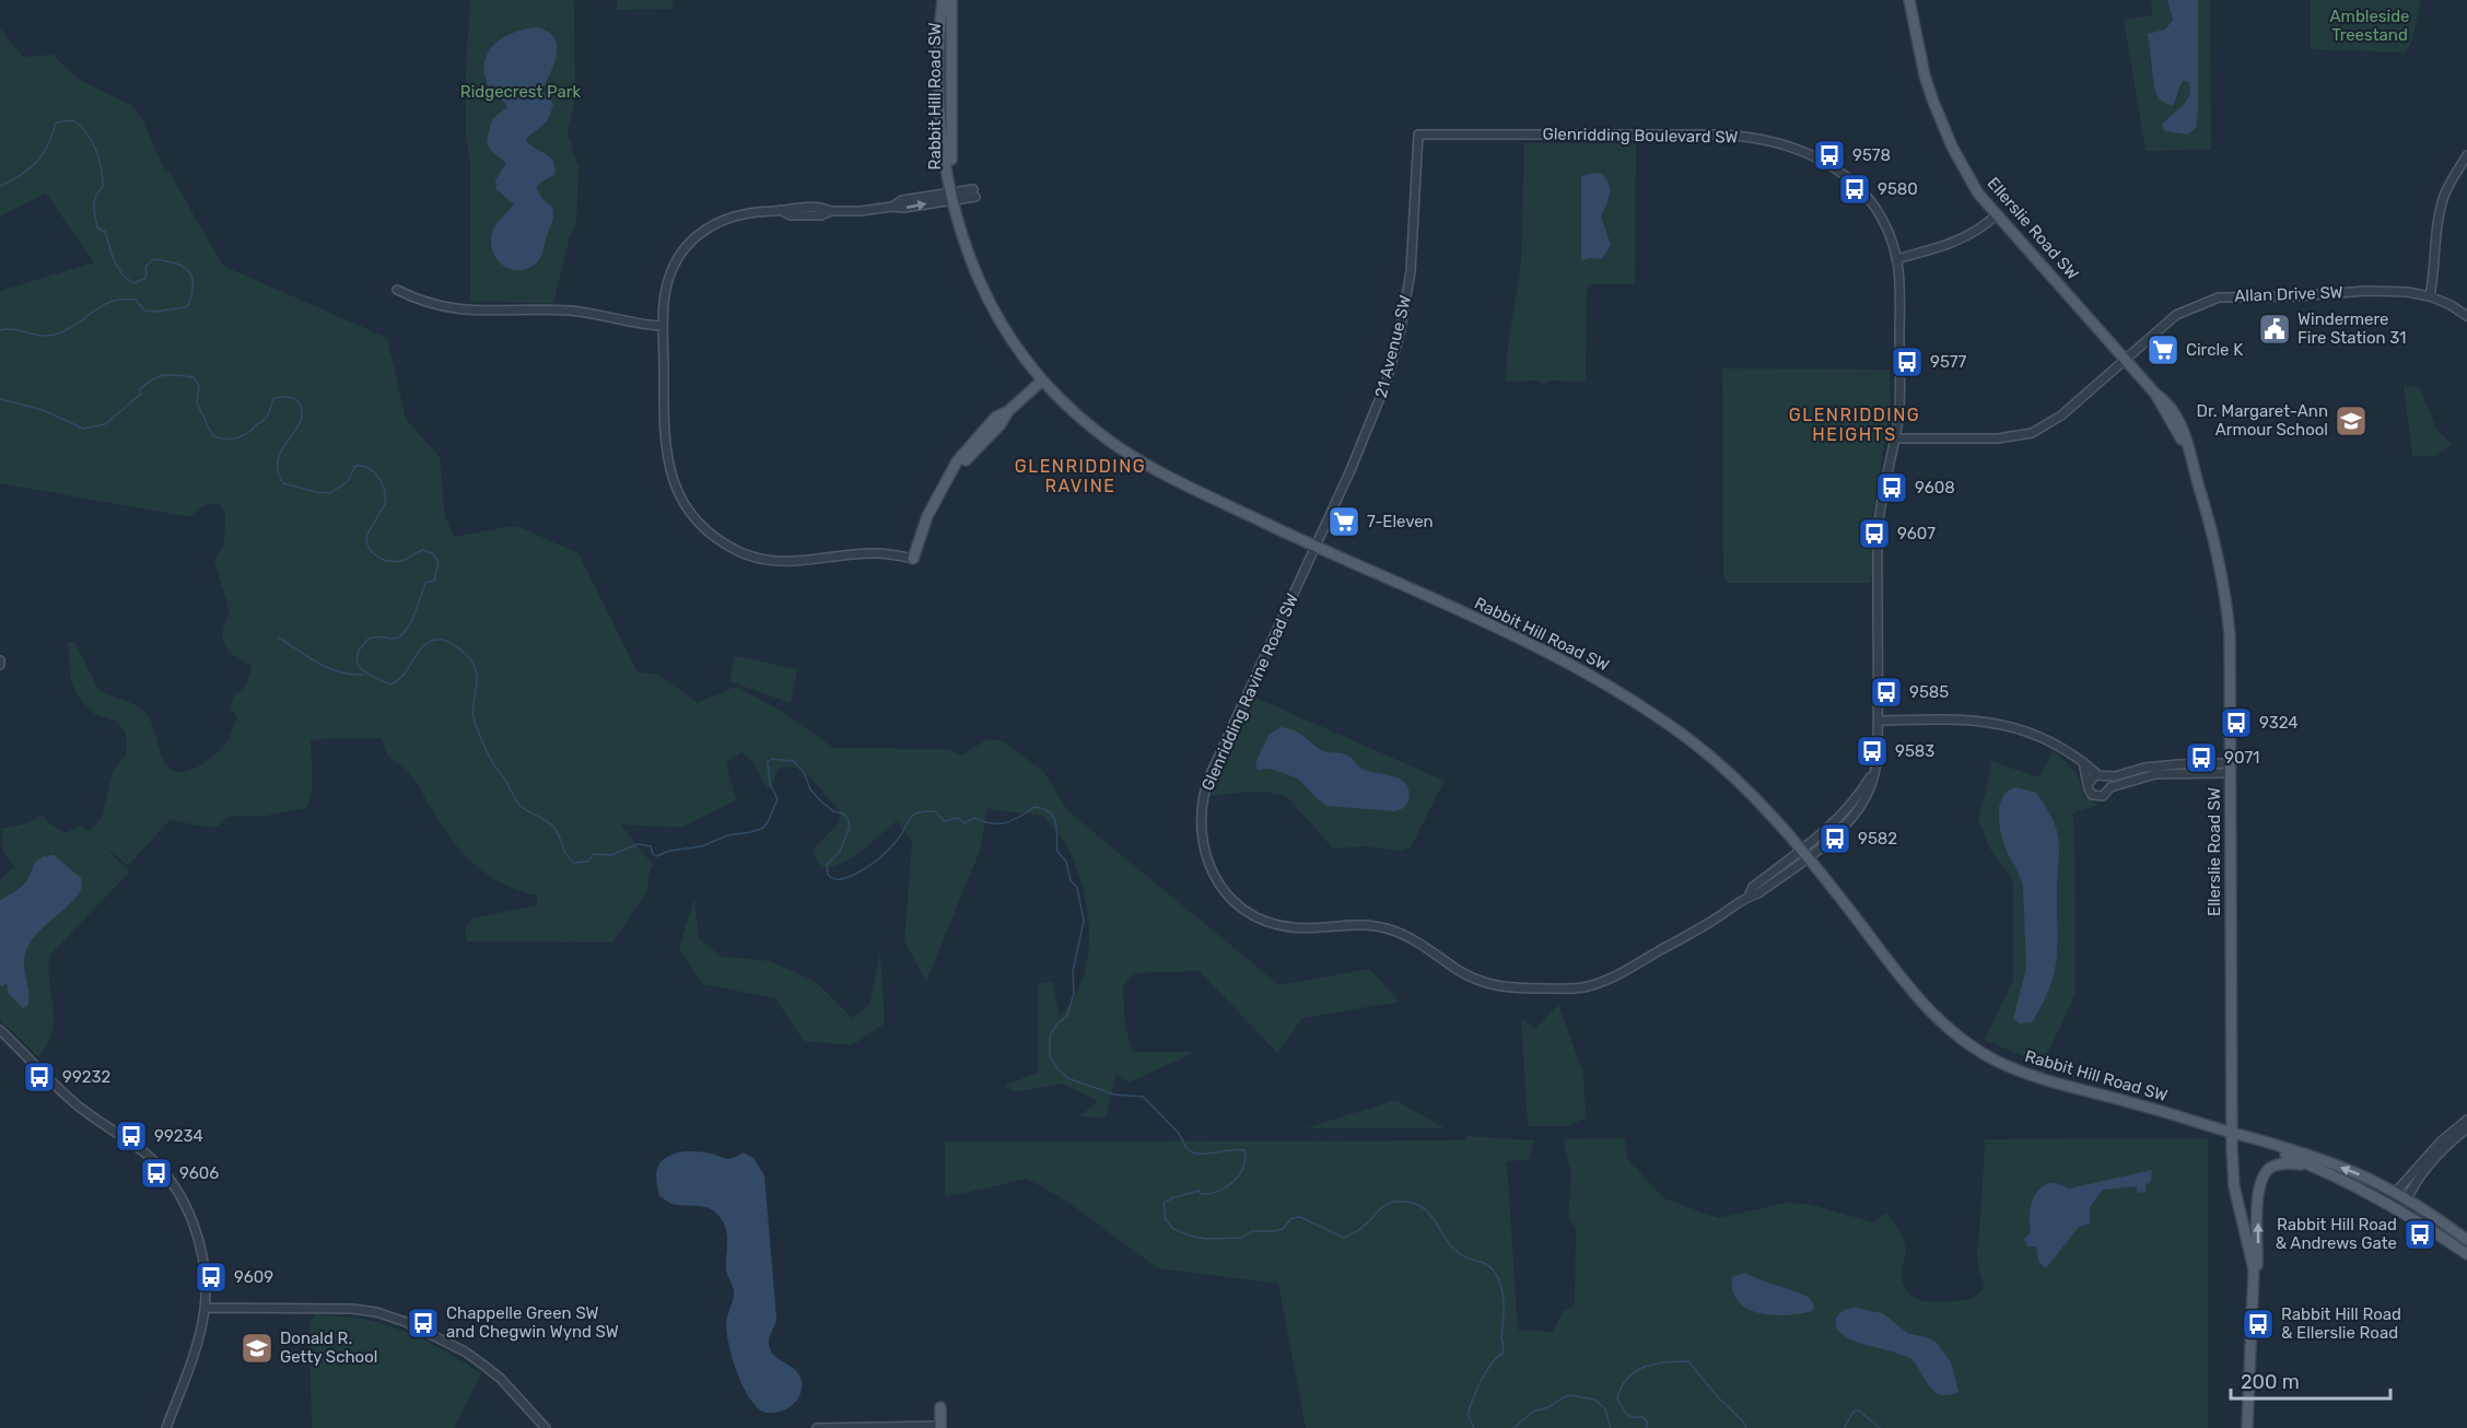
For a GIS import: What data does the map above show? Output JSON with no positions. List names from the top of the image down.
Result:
{
  "streets": {
    "main road": ["Rabbit Hill Road SW", "Ellerslie Road SW"],
    "street": [
      "Glenridding Boulevard SW",
      "Allan Drive SW",
      "21 Avenue SW",
      "Glenridding Ravine Road SW"
    ]
  },
  "crossings": [
    ["Rabbit Hill Road SW", "Glenridding Boulevard SW"],
    ["Rabbit Hill Road SW", "Ellerslie Road SW"],
    ["Rabbit Hill Road SW", "21 Avenue SW"],
    ["Rabbit Hill Road SW", "Glenridding Ravine Road SW"],
    ["Glenridding Boulevard SW", "Allan Drive SW"],
    ["Glenridding Boulevard SW", "21 Avenue SW"],
    ["Glenridding Boulevard SW", "Glenridding Ravine Road SW"],
    ["Ellerslie Road SW", "Allan Drive SW"],
    ["21 Avenue SW", "Glenridding Ravine Road SW"]
  ],
  "districts": ["GLENRIDDING HEIGHTS", "GLENRIDDING RAVINE"],
  "parks": ["Ambleside Treestand", "Ridgecrest Park"],
  "places": {
    "bus stop": [
      "9578",
      "9580",
      "9577",
      "9608",
      "9607",
      "9585",
      "9324",
      "9583",
      "9071",
      "9582",
      "99232",
      "99234",
      "9606",
      "Rabbit Hill Road & Andrews Gate",
      "9609",
      "Chappelle Green SW and Chegwin Wynd SW",
      "Rabbit Hill Road & Ellerslie Road"
    ],
    "public building": ["Windermere Fire Station 31"],
    "supermarket": ["Circle K", "7-Eleven"],
    "school or university": ["Dr. Margaret-Ann Armour School", "Donald R. Getty School"]
  },
  "scale_bar": "200 m"
}
